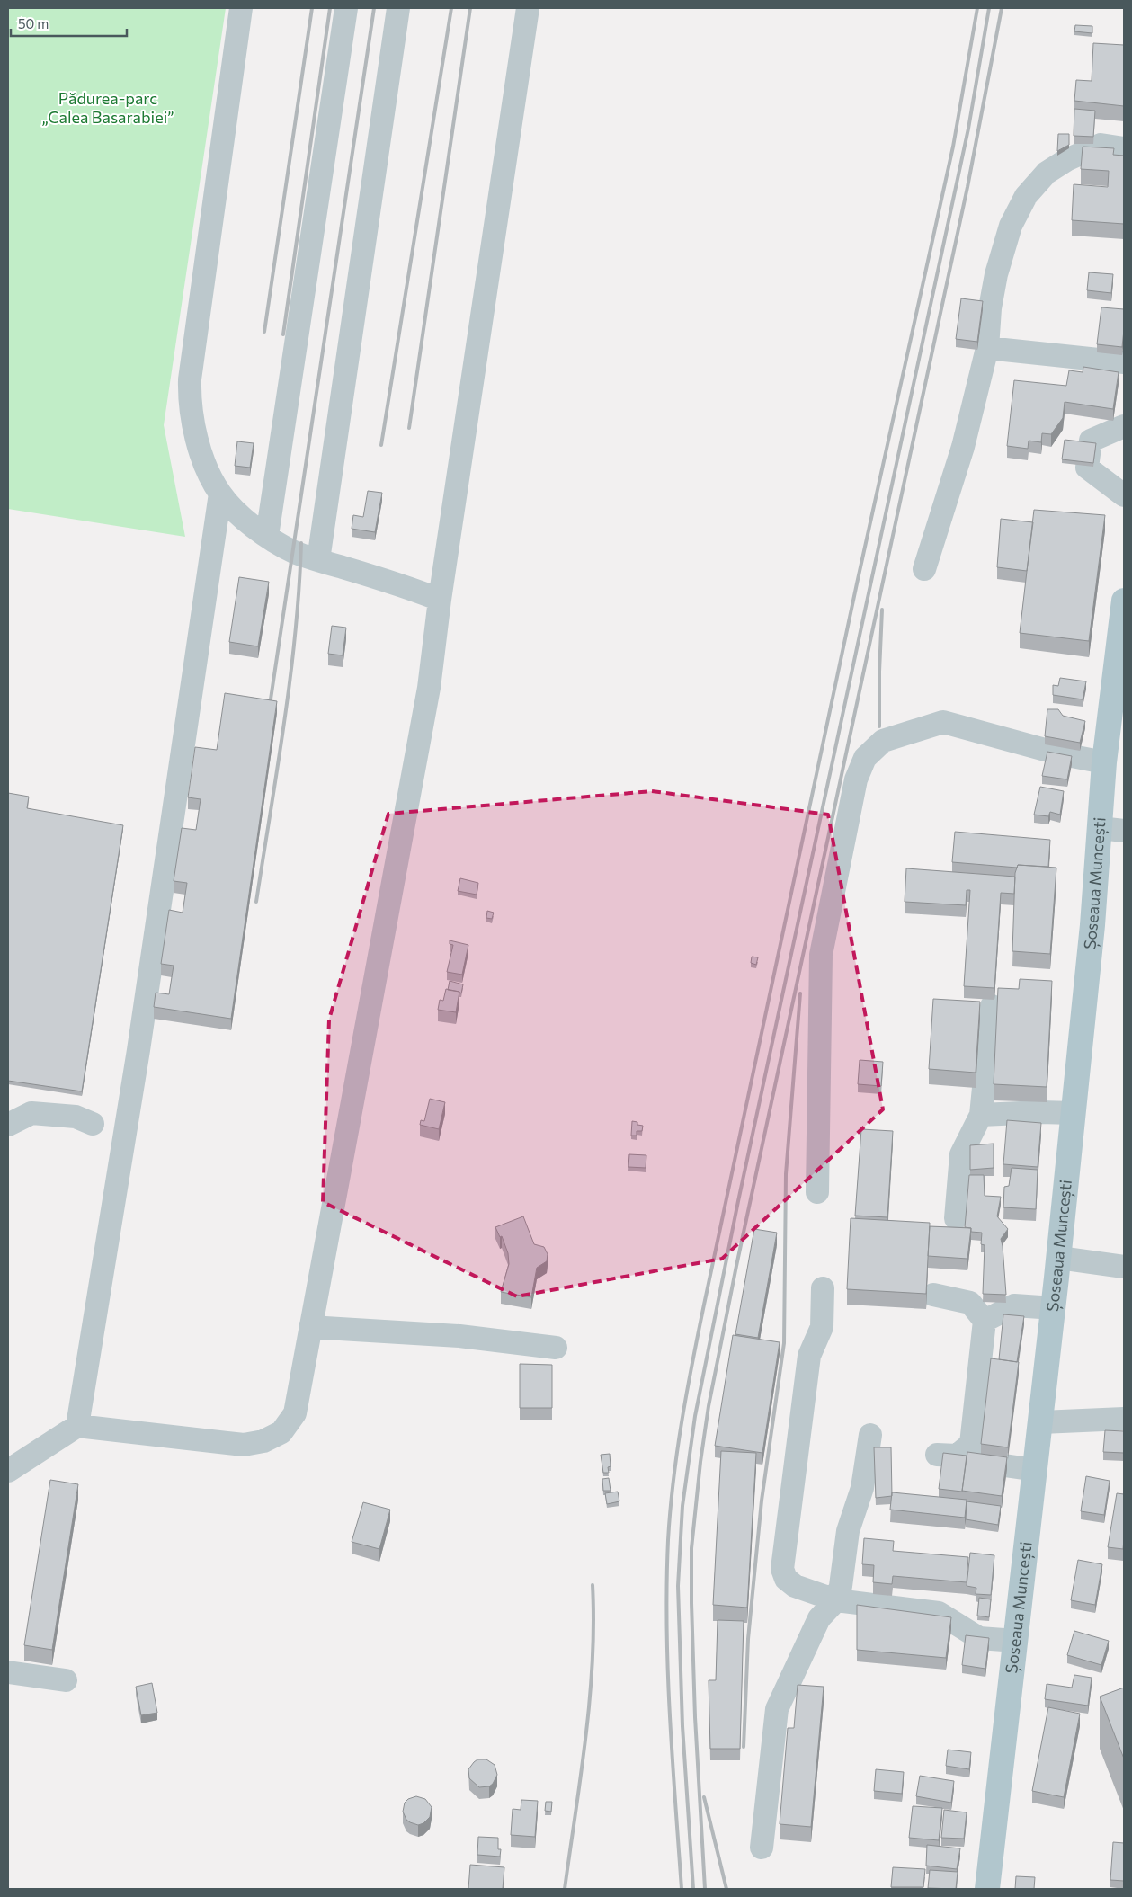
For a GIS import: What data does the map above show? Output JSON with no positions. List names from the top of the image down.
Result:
{
  "streets": {
    "main road": ["Șoseaua Muncești"]
  },
  "parks": ["Pădurea-parc „Calea Basarabiei”"],
  "scale_bar": "50 m"
}
